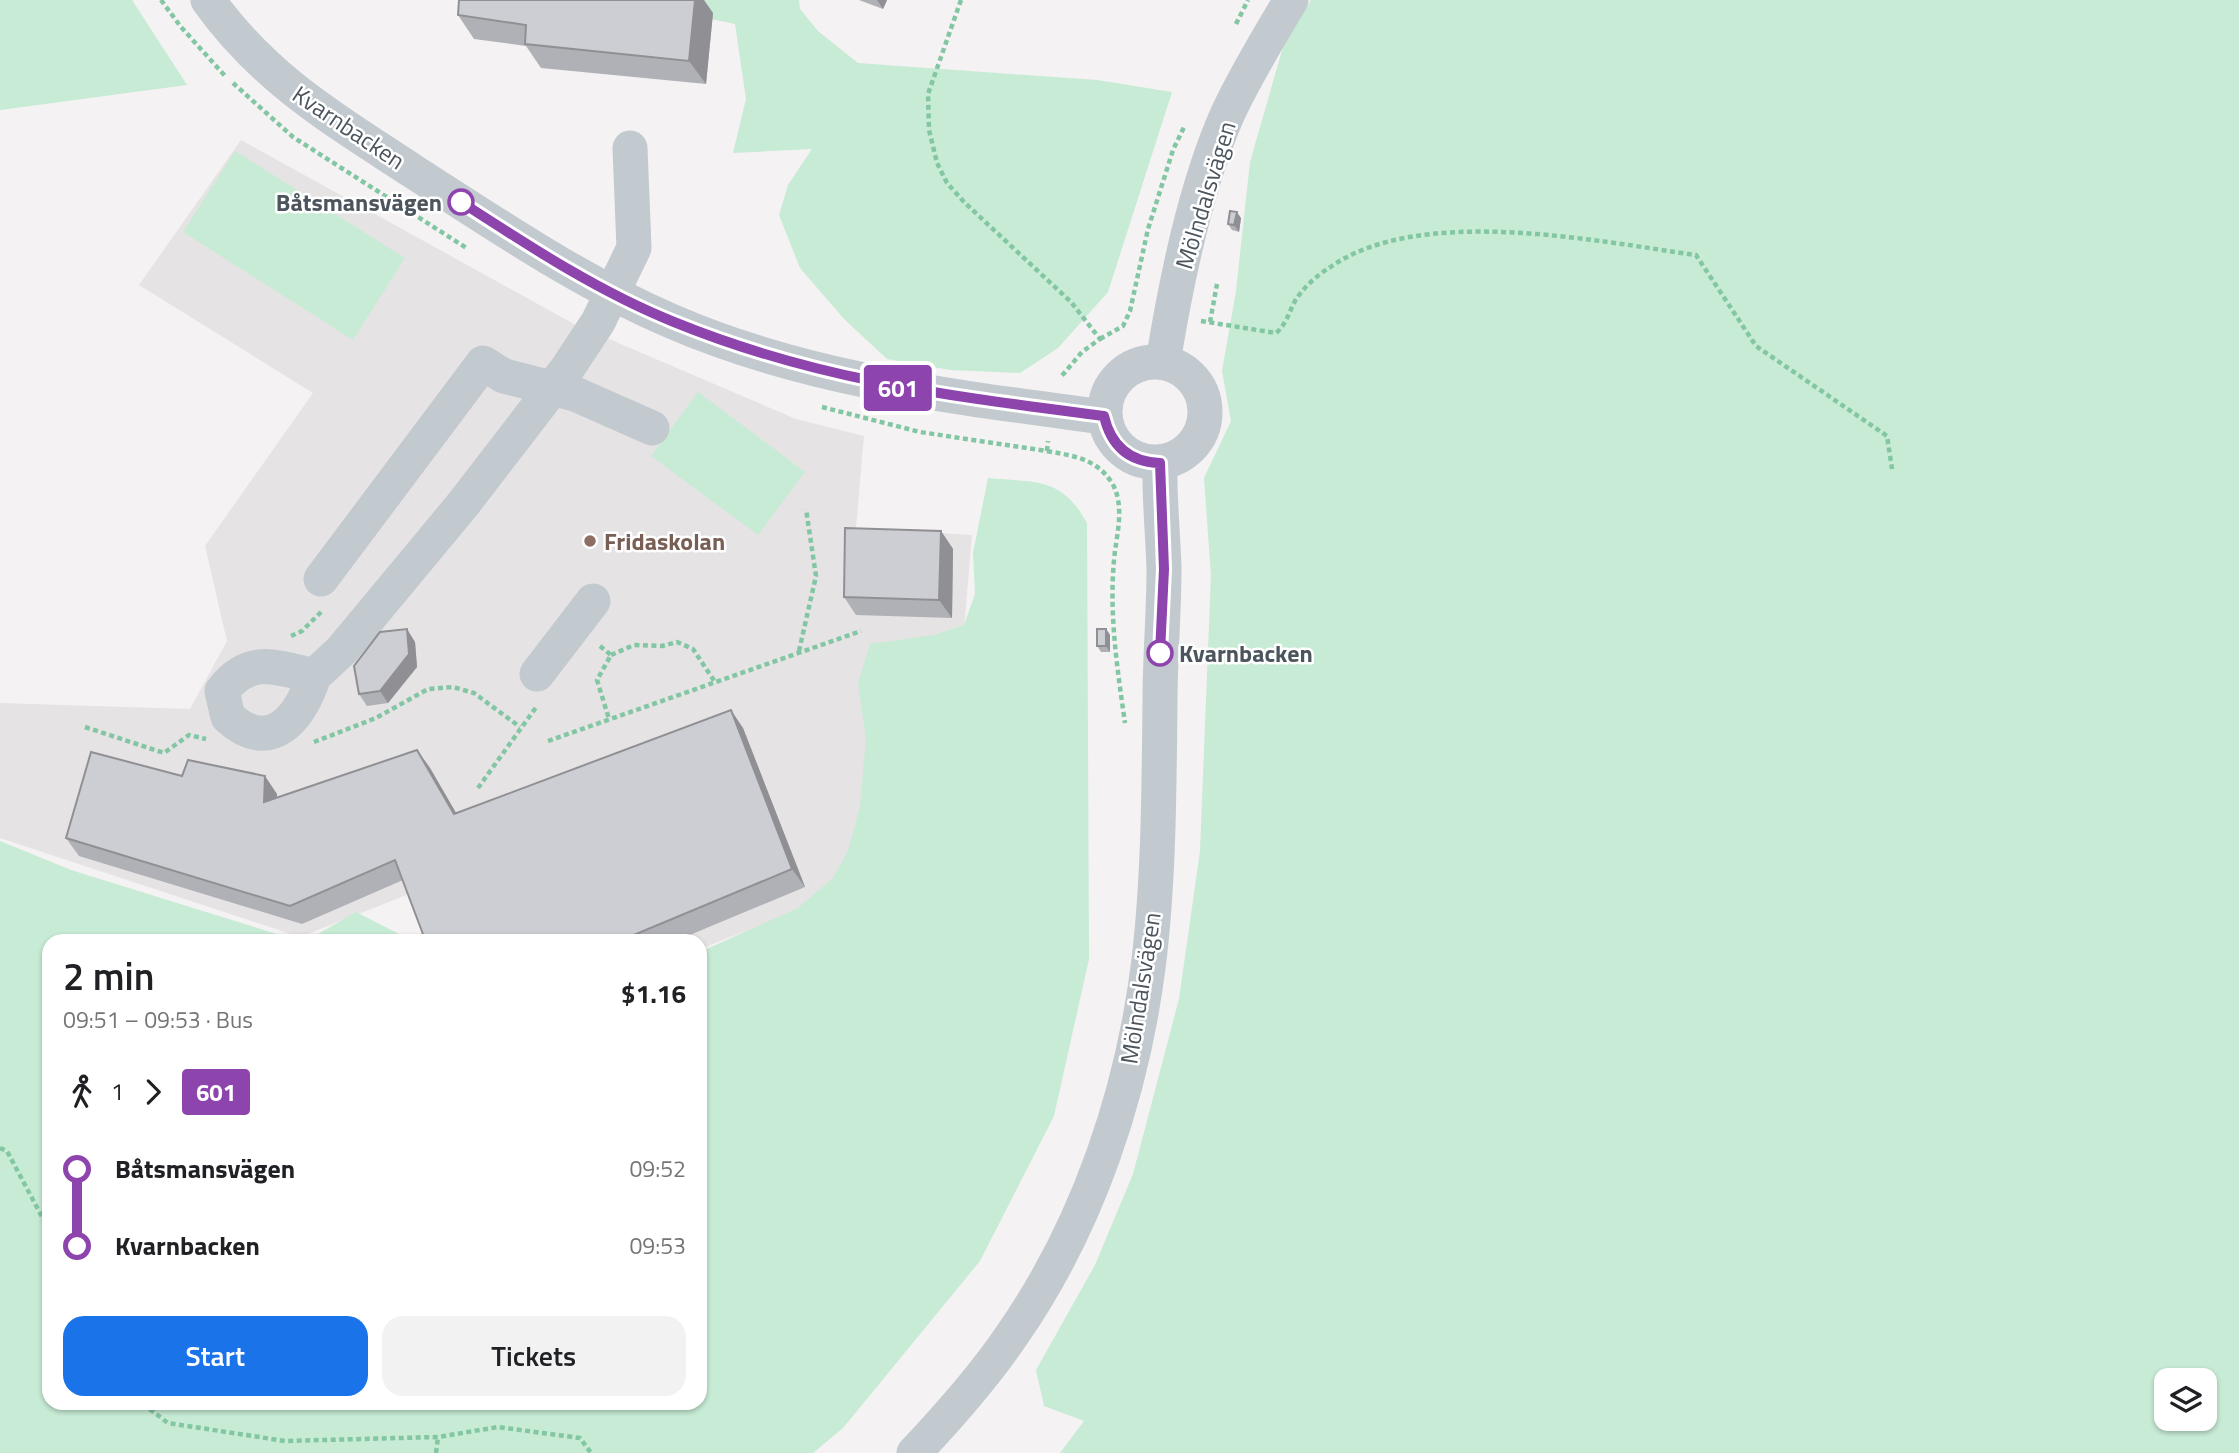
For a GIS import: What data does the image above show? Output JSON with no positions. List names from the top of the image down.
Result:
{
  "streets": {
    "street": ["Kvarnbacken", "Mölndalsvägen"]
  },
  "crossings": [
    ["Kvarnbacken", "Mölndalsvägen"]
  ],
  "places": ["Båtsmansvägen", "Fridaskolan", "Kvarnbacken"],
  "lines": ["bus line 601"],
  "page": {
    "on_map": "601",
    "heading": ["2 min", "09:51 – 09:53 · Bus", "$1.16"],
    "legs": ["1", "601"],
    "list": [
      {
        "name": "Båtsmansvägen",
        "value": "09:52"
      },
      {
        "name": "Kvarnbacken",
        "value": "09:53"
      }
    ],
    "buttons": ["Start", "Tickets"]
  }
}
